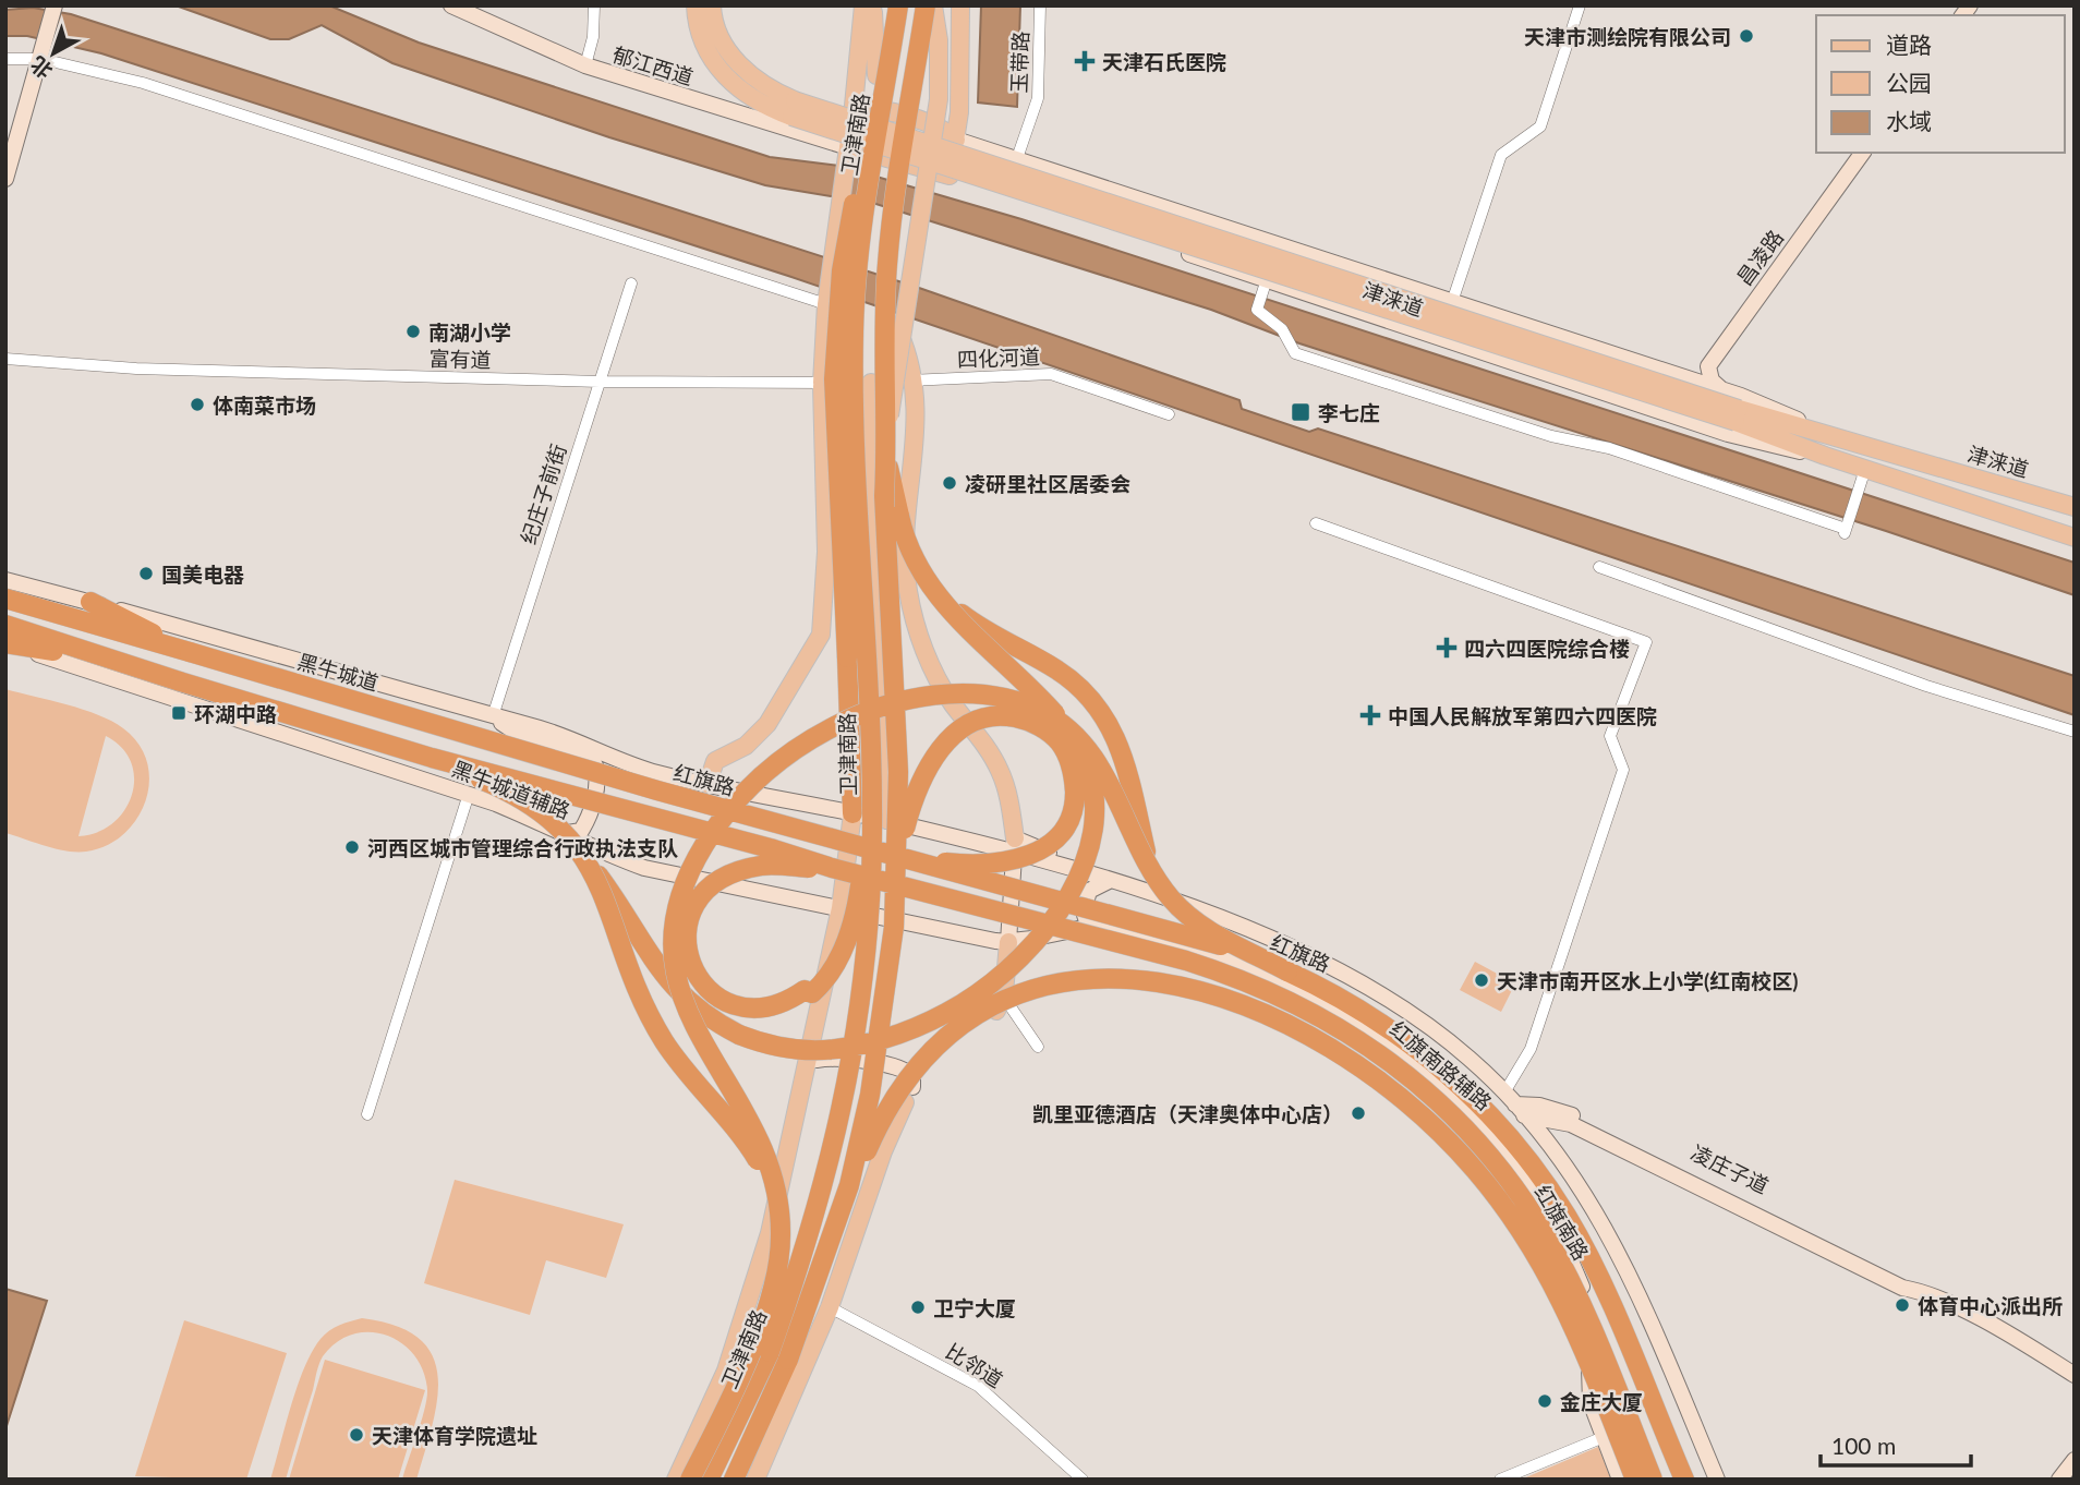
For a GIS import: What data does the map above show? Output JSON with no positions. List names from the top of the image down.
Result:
{
  "streets": {
    "highway": [
      "卫津南路",
      "黑牛城道",
      "红旗路",
      "红旗南路"
    ],
    "main road": [
      "郁江西道",
      "昌凌路",
      "津涞道",
      "黑牛城道辅路",
      "红旗南路辅路",
      "凌庄子道"
    ],
    "street": [
      "玉带路",
      "四化河道",
      "富有道",
      "纪庄子前街",
      "比邻道"
    ]
  },
  "crossings": [
    ["玉带路", "津涞道"],
    ["卫津南路", "红旗路"],
    ["卫津南路", "红旗南路辅路"],
    ["昌凌路", "津涞道"],
    ["四化河道", "富有道"],
    ["富有道", "纪庄子前街"],
    ["黑牛城道", "红旗路"],
    ["黑牛城道辅路", "红旗南路辅路"],
    ["红旗南路辅路", "凌庄子道"]
  ],
  "places": {
    "other": [
      "天津市测绘院有限公司",
      "南湖小学",
      "体南菜市场",
      "凌研里社区居委会",
      "国美电器",
      "河西区城市管理综合行政执法支队",
      "天津市南开区水上小学(红南校区)",
      "凯里亚德酒店（天津奥体中心店）",
      "体育中心派出所",
      "卫宁大厦",
      "金庄大厦",
      "天津体育学院遗址"
    ],
    "health": ["天津石氏医院", "四六四医院综合楼", "中国人民解放军第四六四医院"],
    "transit": ["李七庄", "环湖中路"]
  },
  "legend": ["道路", "公园", "水域"],
  "scale_bar": "100 m",
  "north": "bottom left"
}
